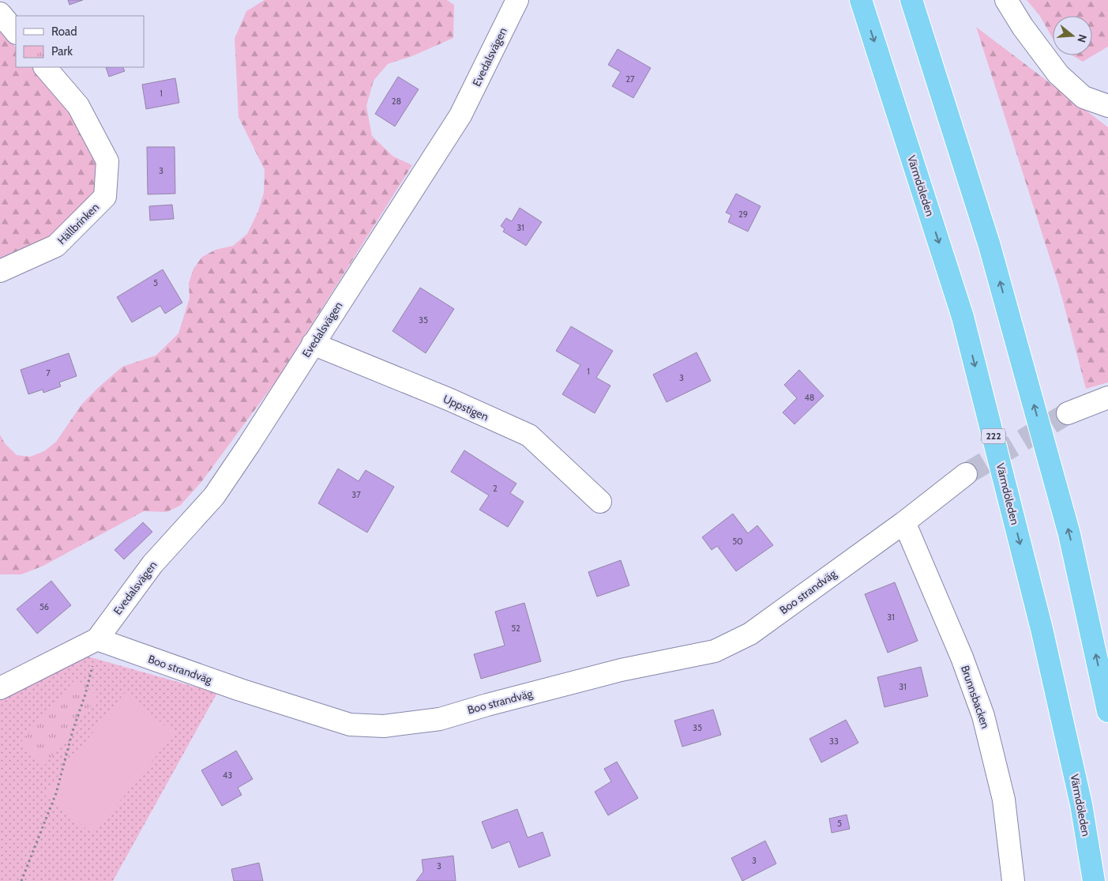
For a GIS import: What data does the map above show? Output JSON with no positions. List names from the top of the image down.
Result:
{
  "streets": {
    "highway": ["Värmdöleden", "222"],
    "street": [
      "Evedalsvägen",
      "Hällbrinken",
      "Uppstigen",
      "Boo strandväg",
      "Brunnsbacken"
    ]
  },
  "crossings": [
    ["Evedalsvägen", "Uppstigen"],
    ["Evedalsvägen", "Boo strandväg"],
    ["Boo strandväg", "Brunnsbacken"]
  ],
  "house_numbers": [
    "27",
    "1",
    "28",
    "3",
    "29",
    "31",
    "5",
    "35",
    "1",
    "7",
    "3",
    "48",
    "2",
    "37",
    "50",
    "56",
    "31",
    "52",
    "31",
    "35",
    "33",
    "43",
    "5",
    "3",
    "3"
  ],
  "legend": ["Road", "Park"],
  "north": "right"
}
